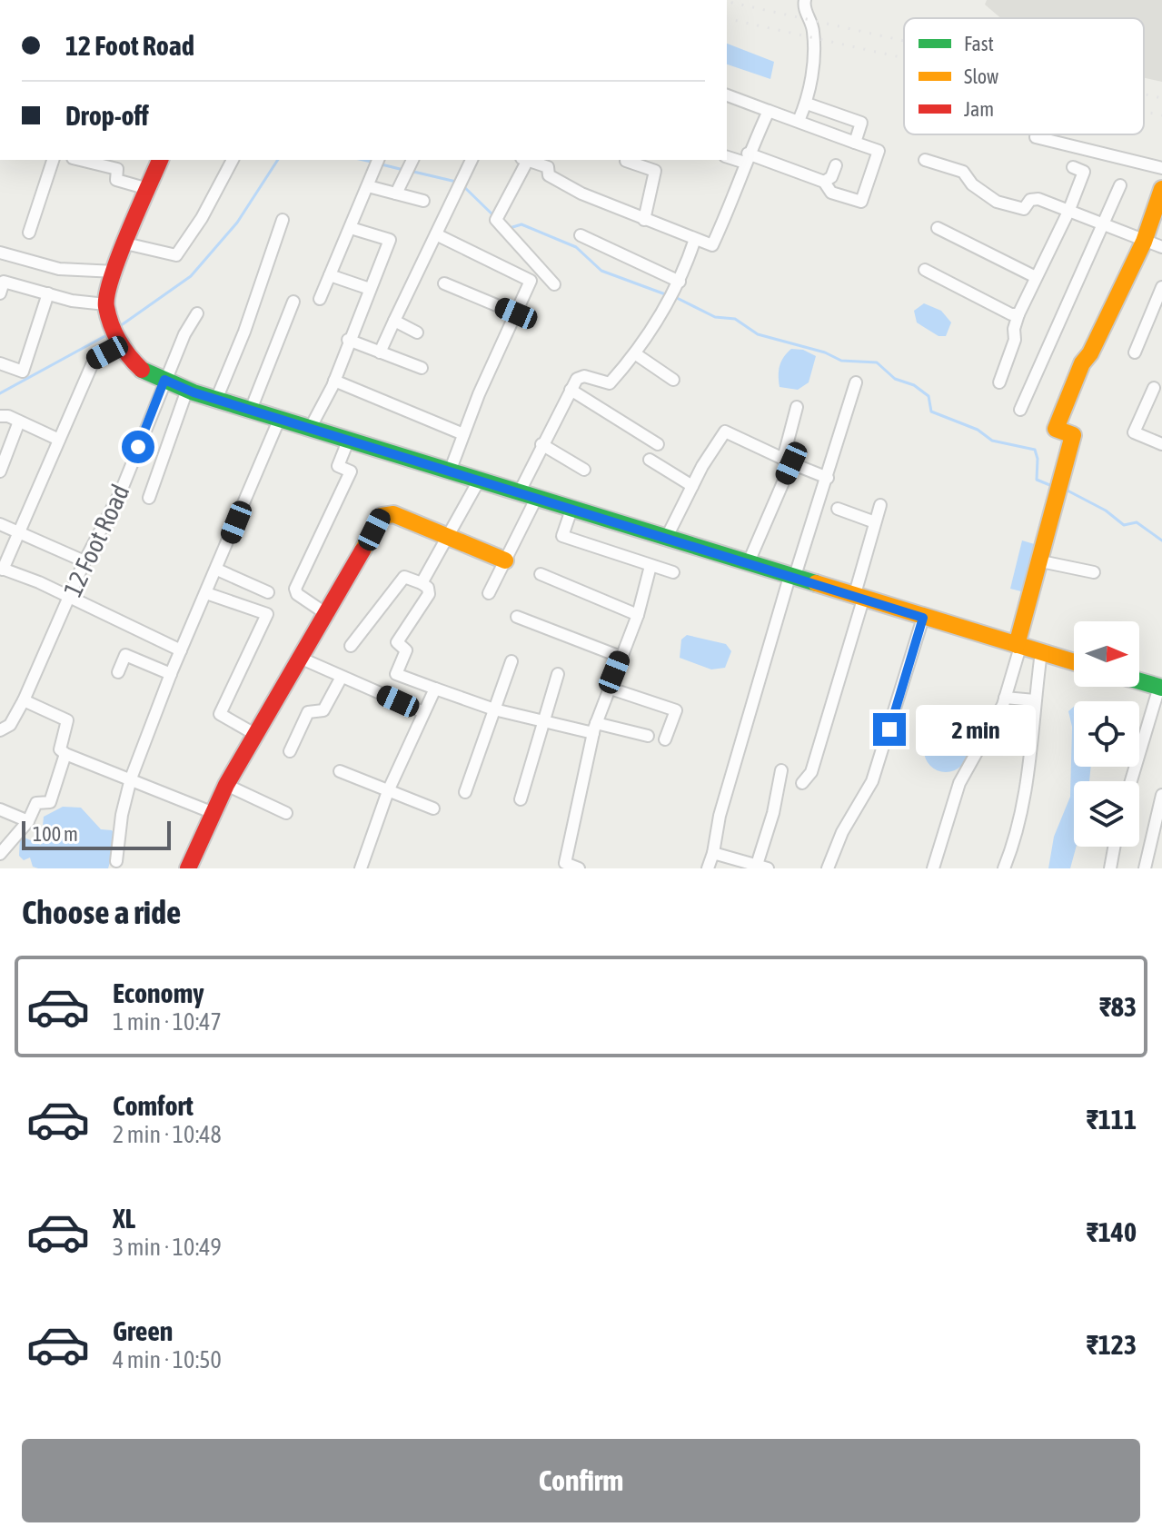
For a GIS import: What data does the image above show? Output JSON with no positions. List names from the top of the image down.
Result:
{
  "streets": {
    "street": ["12 Foot Road"]
  },
  "legend": ["Fast", "Slow", "Jam"],
  "scale_bar": "100 m",
  "north": "right",
  "page": {
    "banner": ["12 Foot Road", "Drop-off"],
    "bubble": "2 min",
    "scale": "100 m",
    "heading": "Choose a ride",
    "list": [
      {
        "name": "Economy",
        "note": "1 min · 10:47",
        "value": "₹83"
      },
      {
        "name": "Comfort",
        "note": "2 min · 10:48",
        "value": "₹111"
      },
      {
        "name": "XL",
        "note": "3 min · 10:49",
        "value": "₹140"
      },
      {
        "name": "Green",
        "note": "4 min · 10:50",
        "value": "₹123"
      }
    ],
    "buttons": "Confirm"
  }
}
